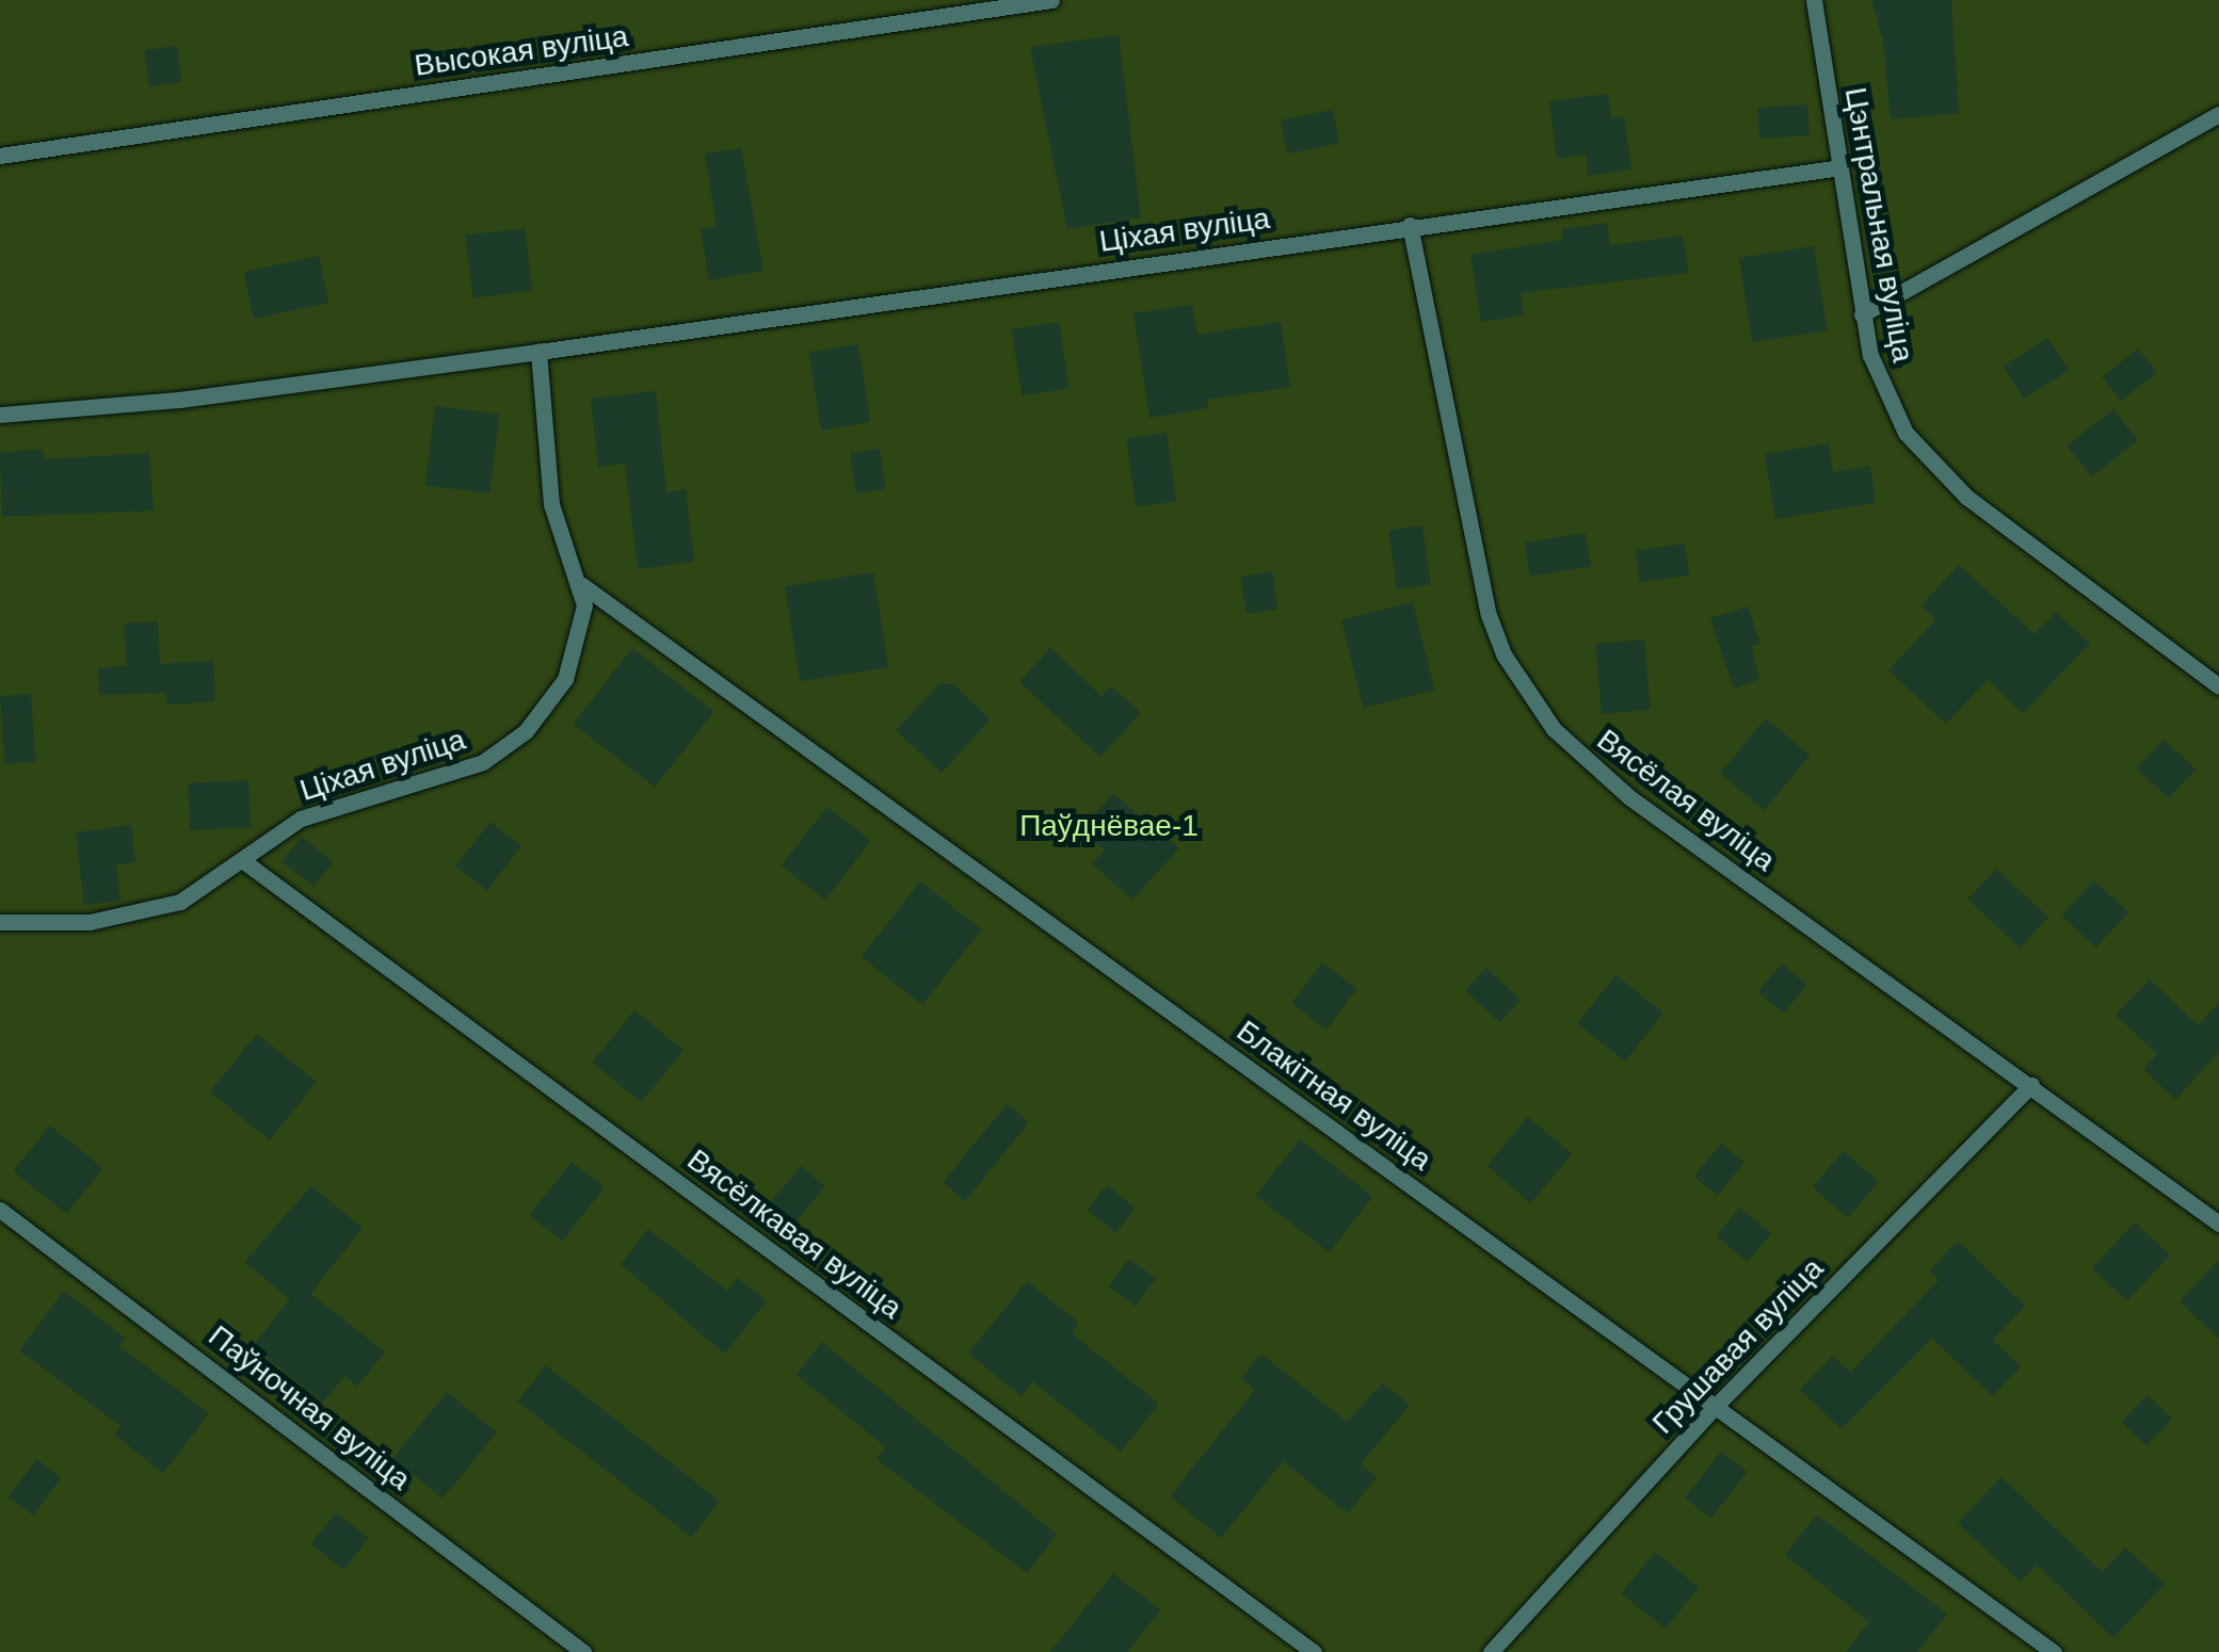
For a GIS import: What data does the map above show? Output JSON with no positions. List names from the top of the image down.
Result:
{
  "streets": {
    "lane": [
      "Высокая вуліца",
      "Цэнтральная вуліца",
      "Ціхая вуліца",
      "Вясёлая вуліца",
      "Блакітная вуліца",
      "Вясёлкавая вуліца",
      "Грушавая вуліца",
      "Паўночная вуліца"
    ]
  },
  "crossings": [
    ["Цэнтральная вуліца", "Ціхая вуліца"],
    ["Ціхая вуліца", "Вясёлая вуліца"],
    ["Ціхая вуліца", "Блакітная вуліца"],
    ["Ціхая вуліца", "Вясёлкавая вуліца"],
    ["Вясёлая вуліца", "Грушавая вуліца"],
    ["Блакітная вуліца", "Грушавая вуліца"]
  ],
  "parks": ["Паўднёвае-1"]
}
